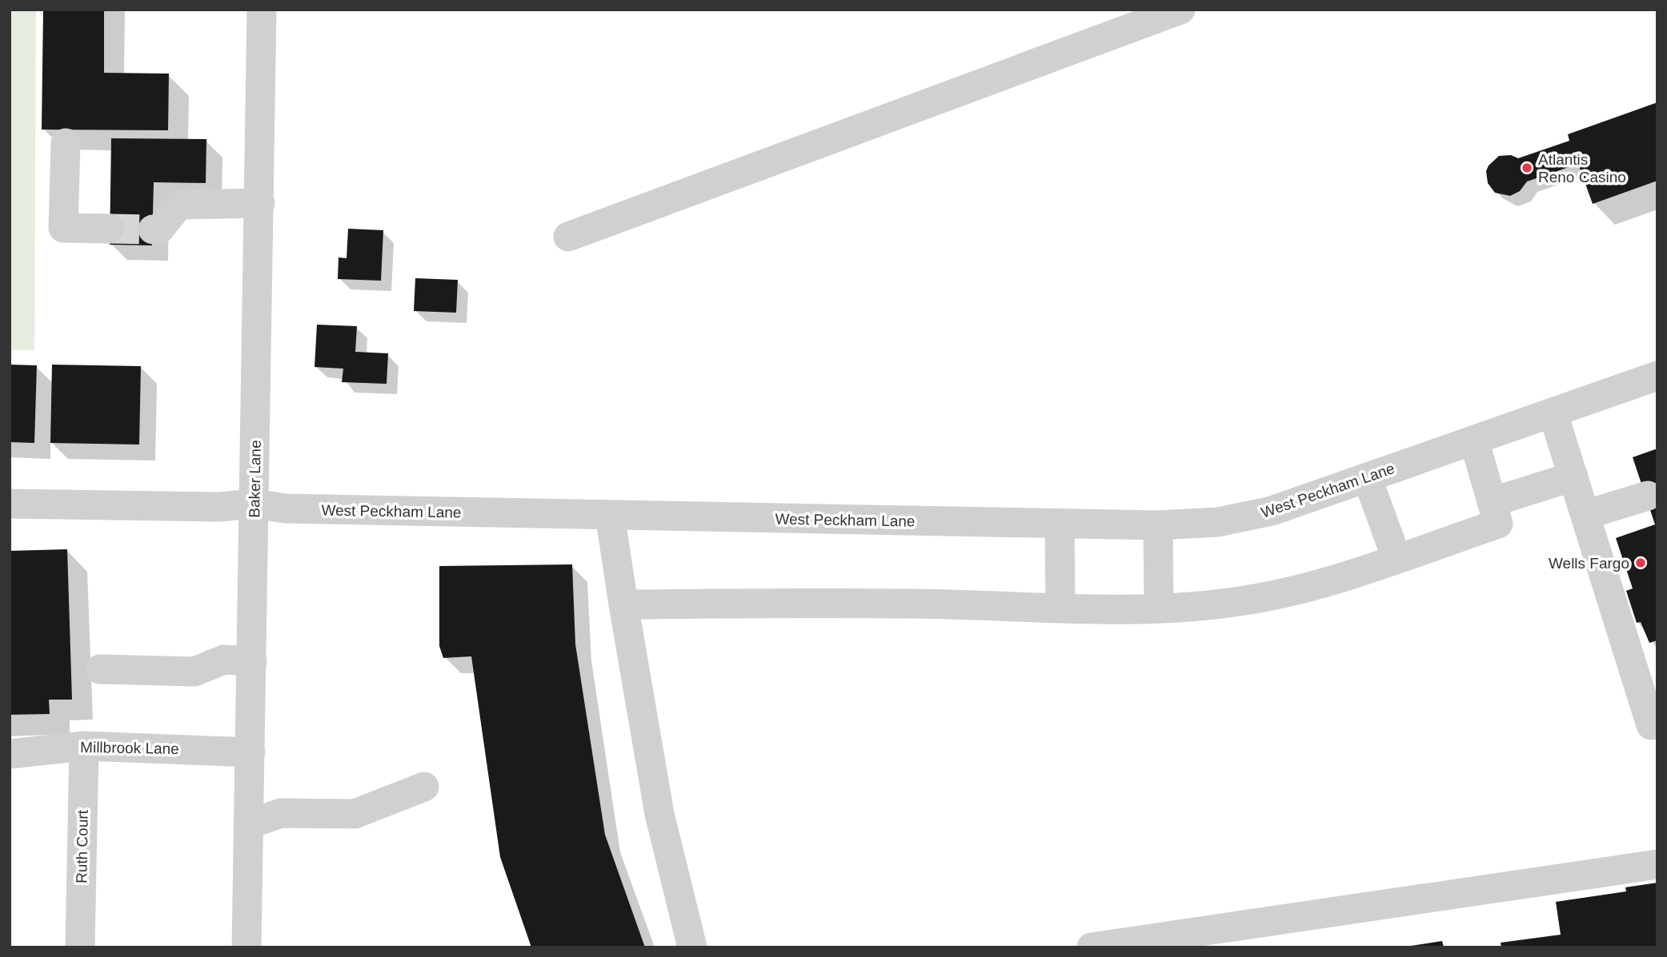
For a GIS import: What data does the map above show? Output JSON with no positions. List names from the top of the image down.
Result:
{
  "streets": {
    "street": [
      "Baker Lane",
      "West Peckham Lane",
      "Millbrook Lane",
      "Ruth Court"
    ]
  },
  "crossings": [
    ["Baker Lane", "West Peckham Lane"],
    ["Baker Lane", "Millbrook Lane"],
    ["Millbrook Lane", "Ruth Court"]
  ],
  "places": ["Atlantis Reno Casino", "Wells Fargo"]
}
